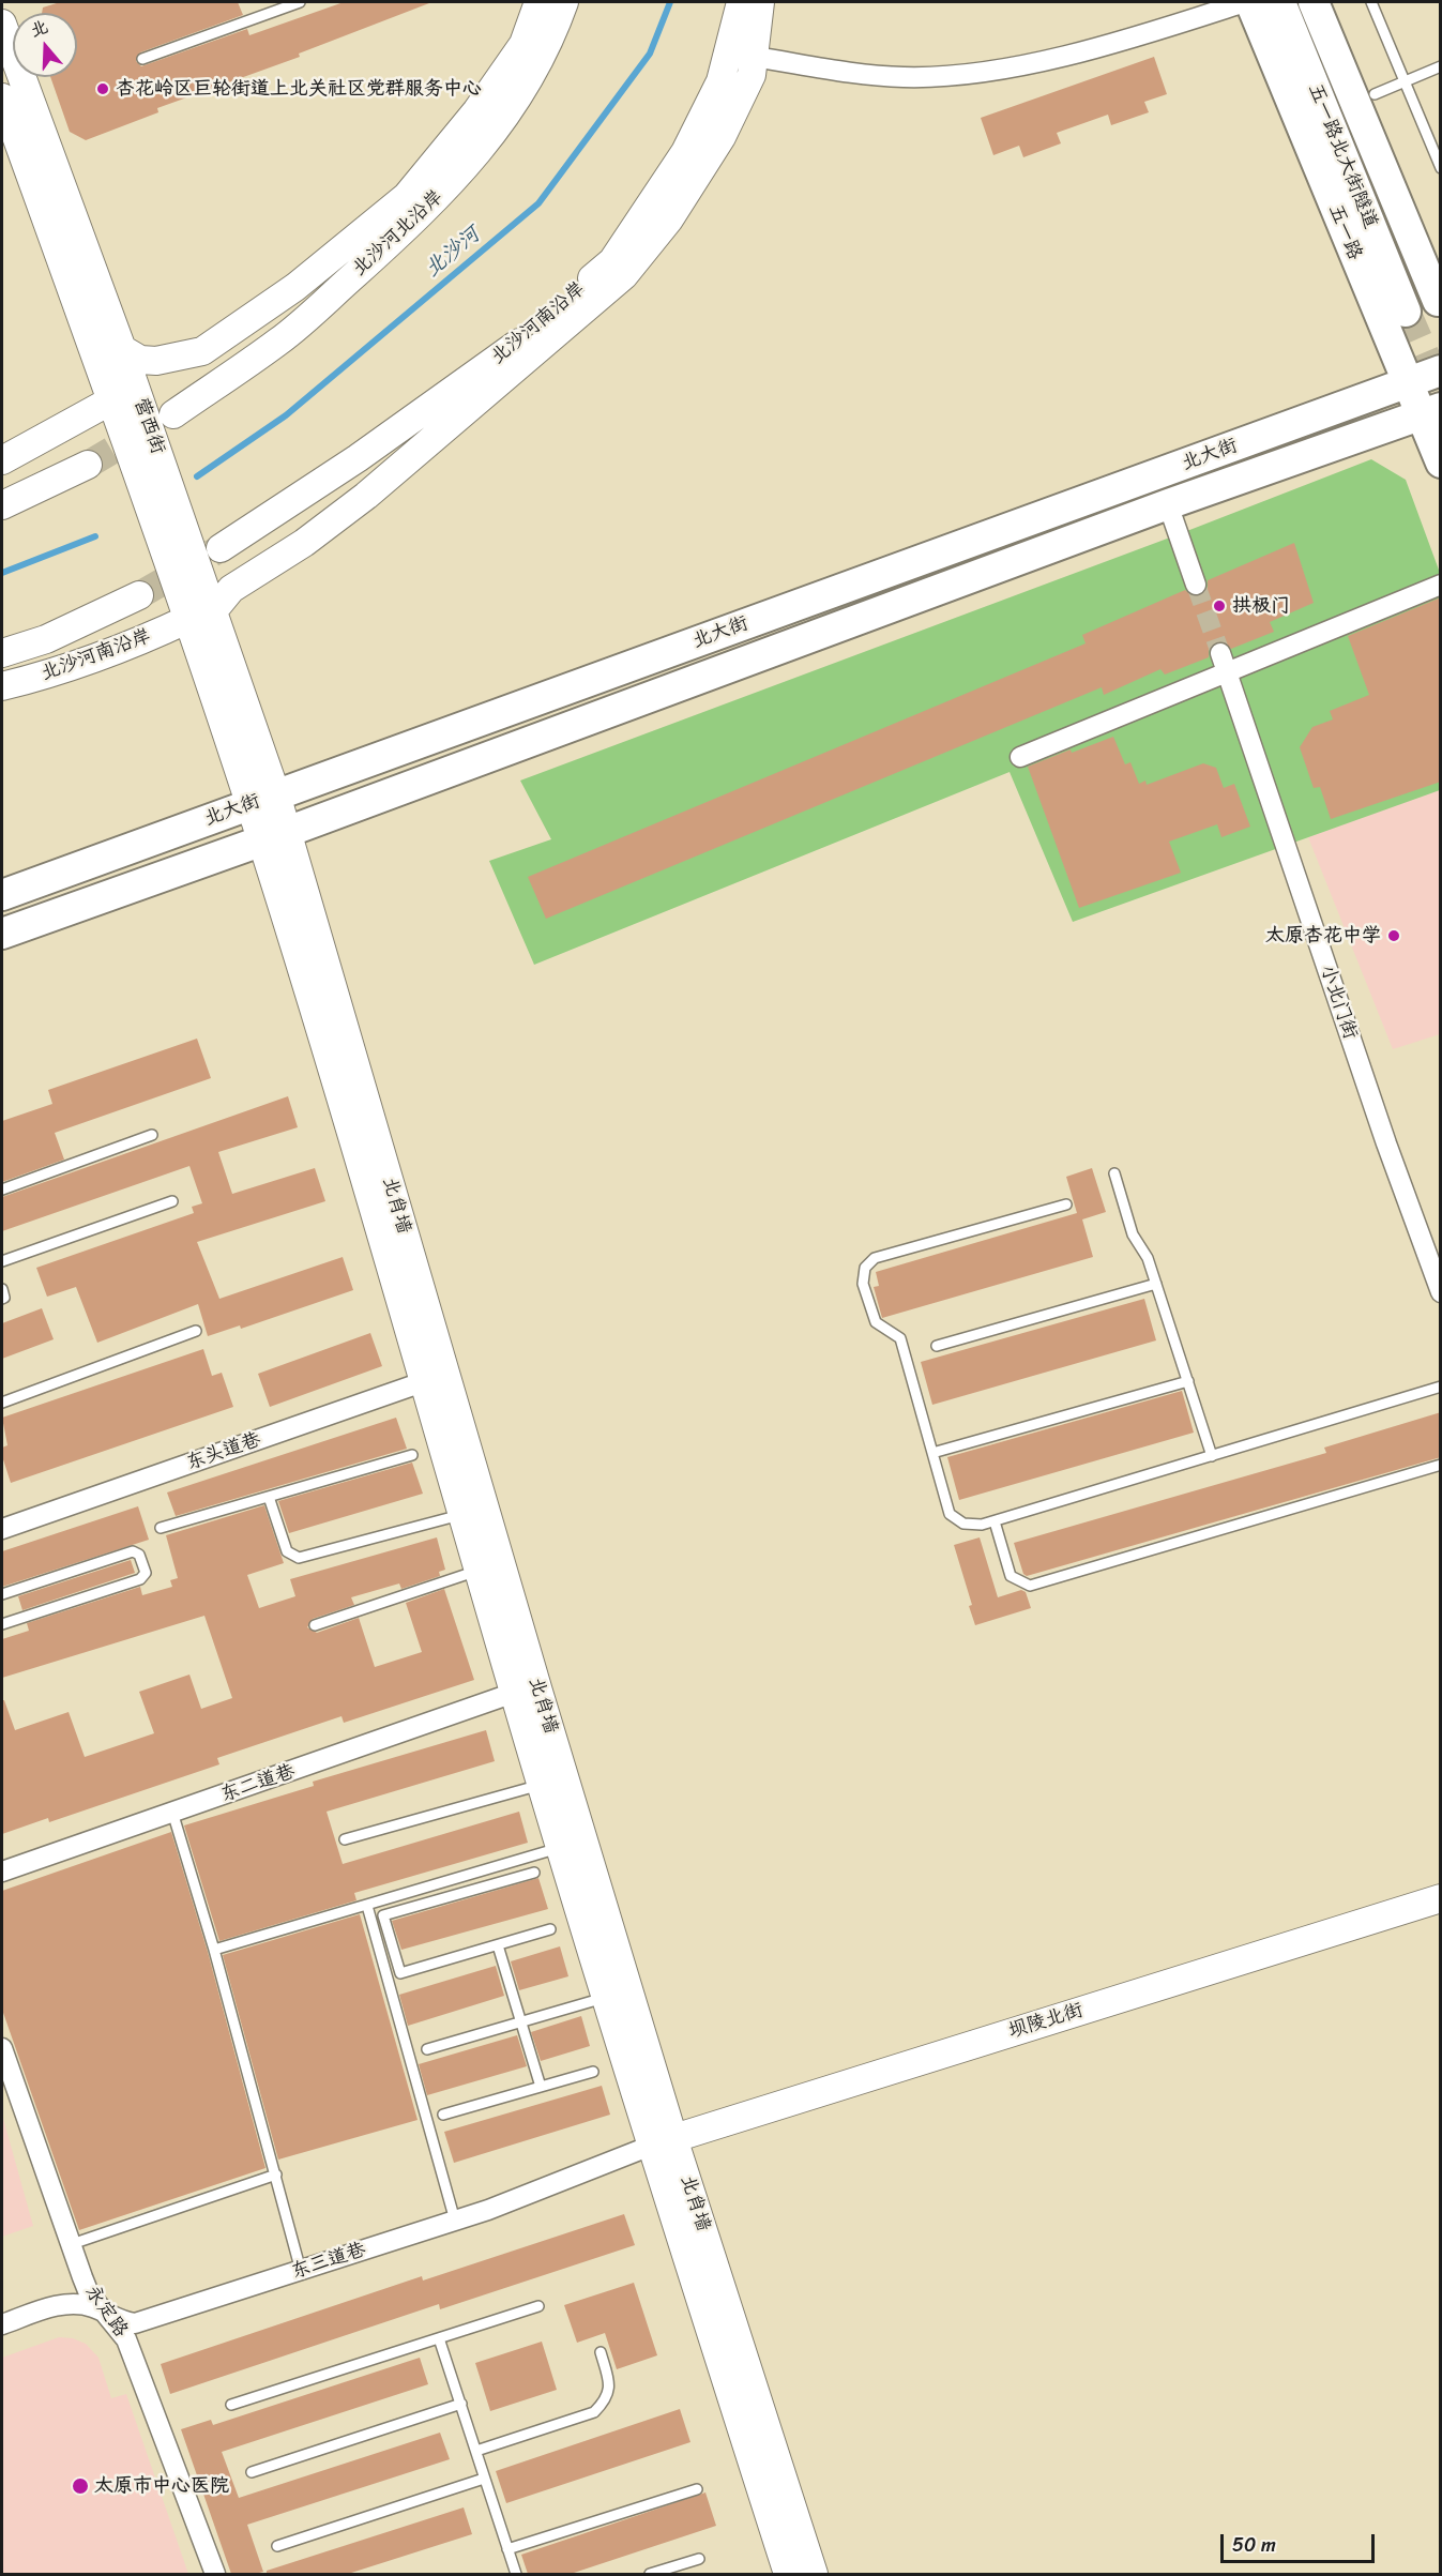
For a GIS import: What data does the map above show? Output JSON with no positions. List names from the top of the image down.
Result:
{
  "streets": {
    "main road": ["五一路北大街隧道", "五一路", "北大街"],
    "street": [
      "北沙河北沿岸",
      "北沙河南沿岸",
      "营西街",
      "小北门街",
      "北肖墙",
      "东头道巷",
      "东二道巷",
      "坝陵北街",
      "东三道巷",
      "永定路"
    ]
  },
  "crossings": [
    ["五一路", "北大街"],
    ["北沙河南沿岸", "营西街"],
    ["营西街", "北大街"],
    ["营西街", "北肖墙"],
    ["北肖墙", "东头道巷"],
    ["北肖墙", "坝陵北街"],
    ["北肖墙", "东三道巷"],
    ["坝陵北街", "东三道巷"],
    ["东三道巷", "永定路"]
  ],
  "water": ["北沙河"],
  "places": [
    "杏花岭区巨轮街道上北关社区党群服务中心",
    "拱极门",
    "太原杏花中学",
    "太原市中心医院"
  ],
  "scale_bar": "50 m",
  "north": "top"
}
